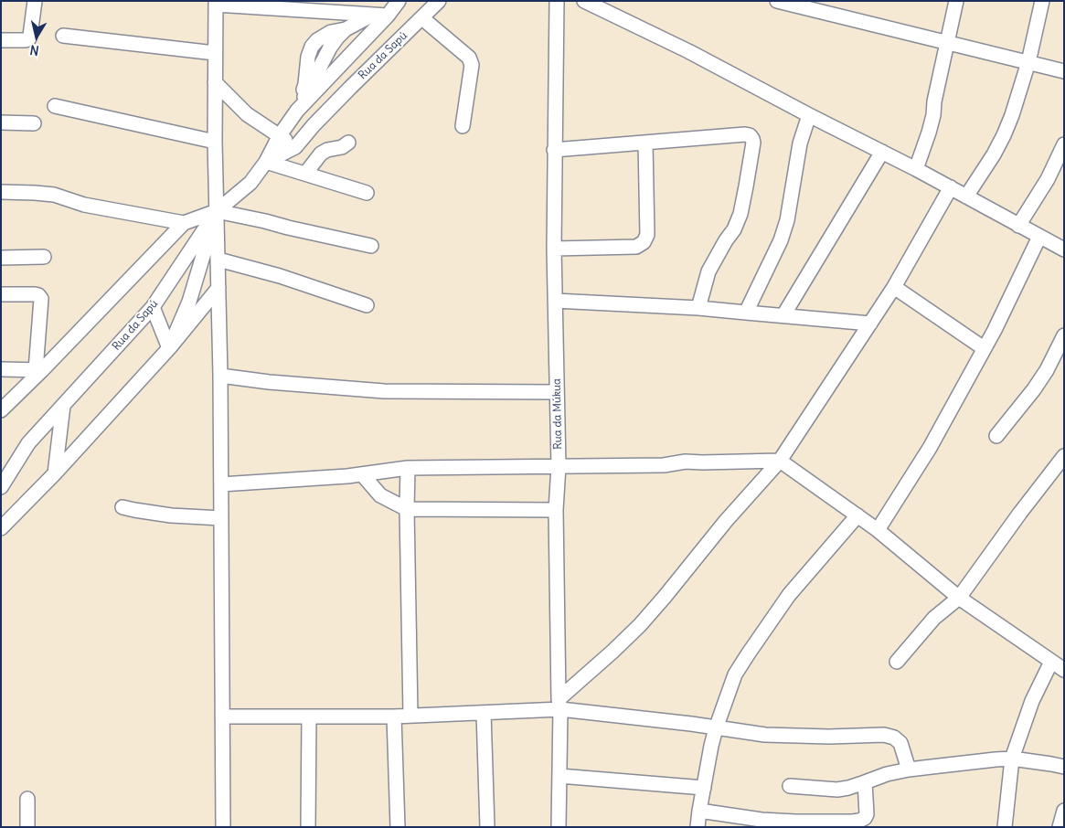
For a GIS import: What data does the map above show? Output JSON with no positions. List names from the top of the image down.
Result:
{
  "streets": {
    "street": ["Rua da Sapú", "Rua da Múkua"]
  },
  "north": "bottom"
}
